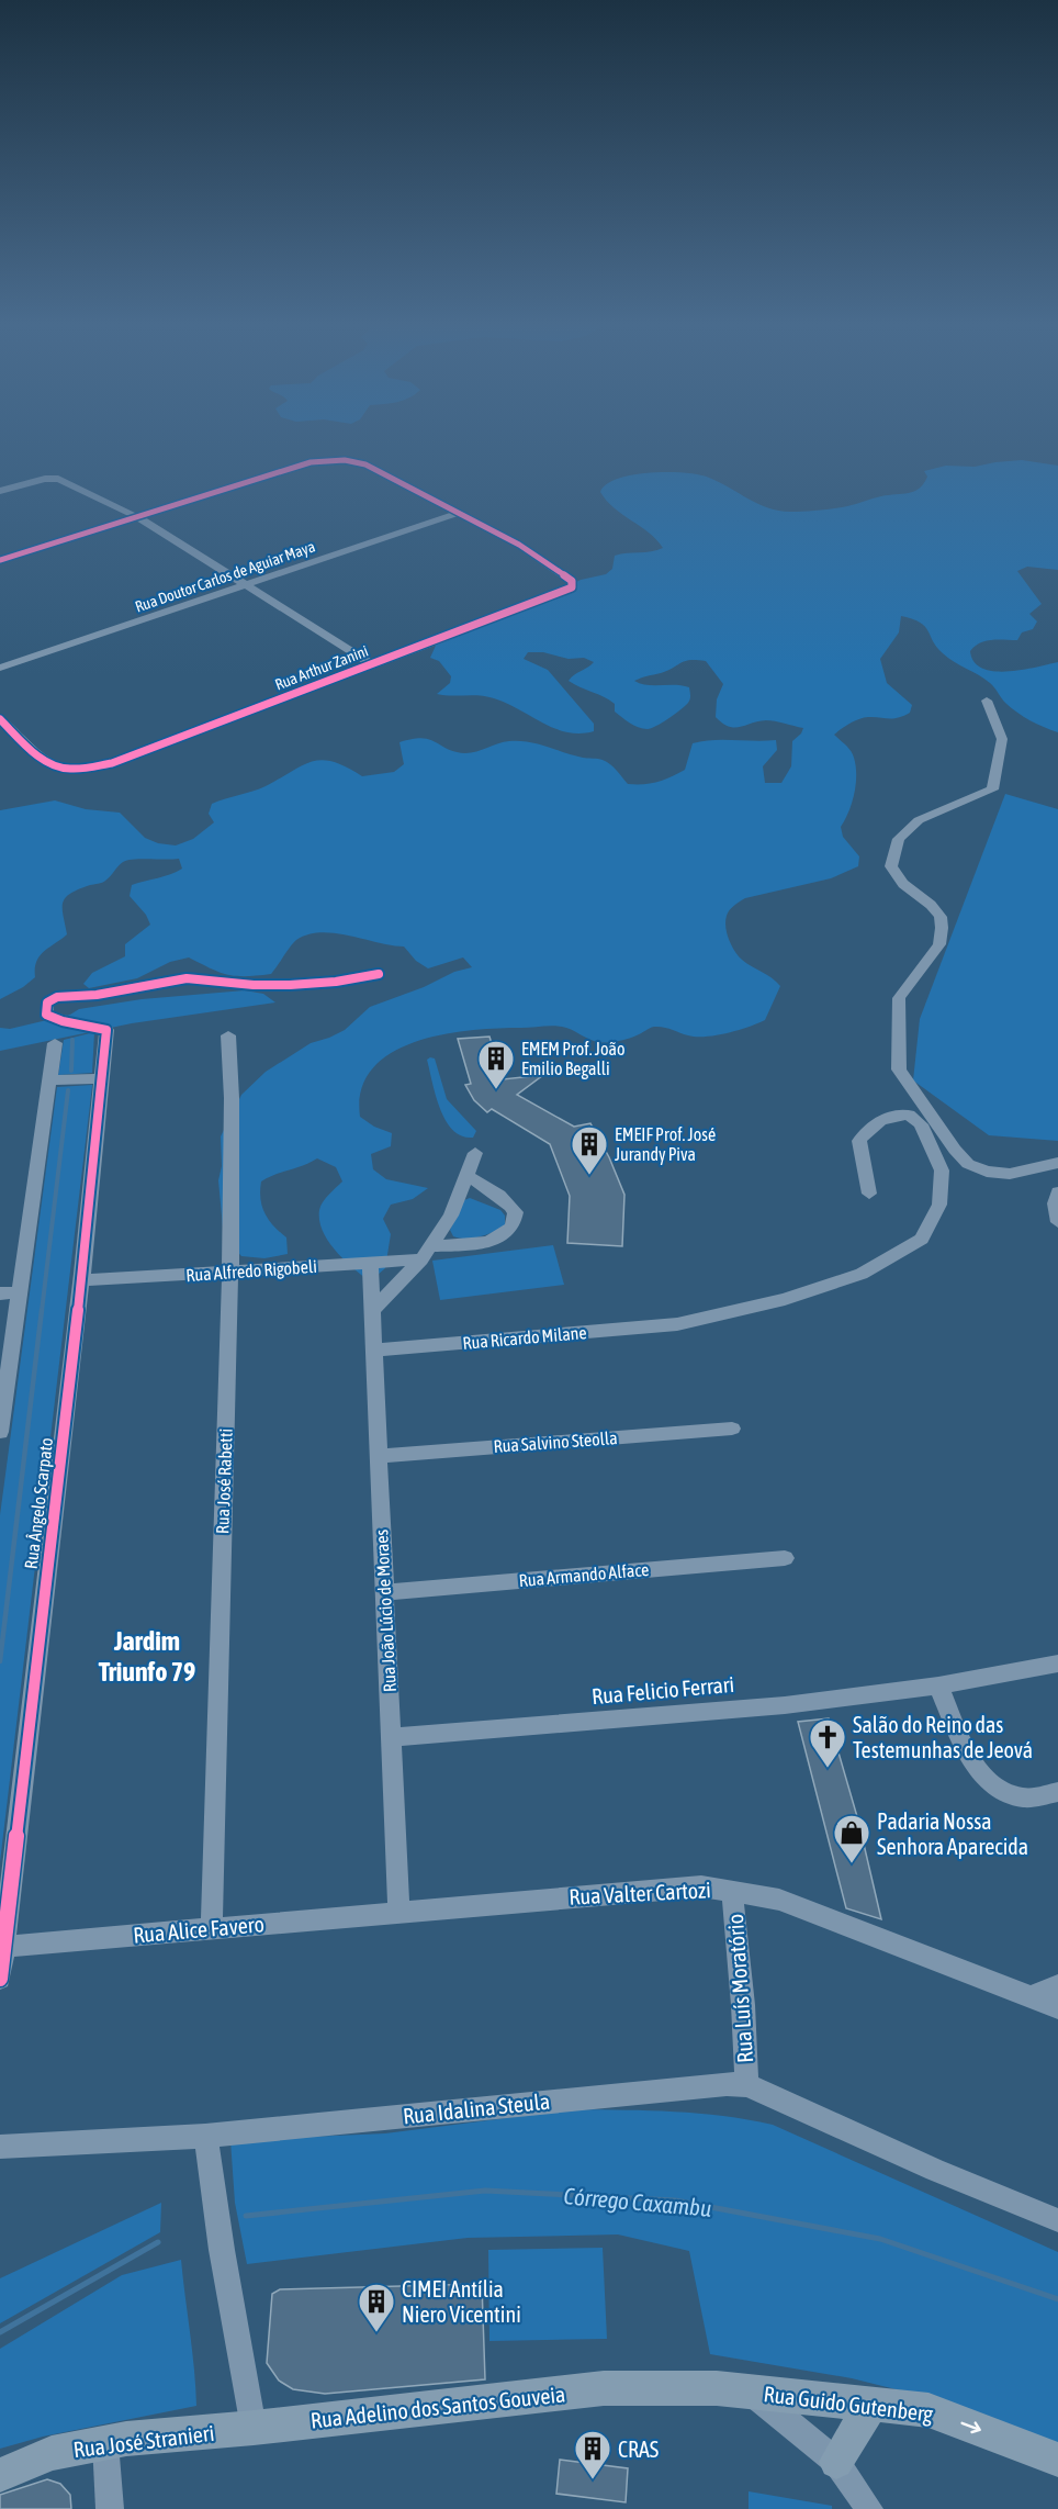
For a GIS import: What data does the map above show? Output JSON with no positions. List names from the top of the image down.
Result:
{
  "streets": {
    "street": [
      "Rua Doutor Carlos de Aguiar Maya",
      "Rua Arthur Zanini",
      "Rua Alfredo Rigobeli",
      "Rua Ricardo Milane",
      "Rua Salvino Steolla",
      "Rua José Rabetti",
      "Rua Ângelo Scarpato",
      "Rua Armando Alface",
      "Rua João Lúcio de Moraes",
      "Rua Felicio Ferrari",
      "Rua Valter Cartozi",
      "Rua Alice Favero",
      "Rua Luís Moratório",
      "Rua Idalina Steula",
      "Rua Guido Gutenberg",
      "Rua Adelino dos Santos Gouveia",
      "Rua José Stranieri"
    ]
  },
  "crossings": [
    ["Rua Doutor Carlos de Aguiar Maya", "Rua Arthur Zanini"],
    ["Rua Alfredo Rigobeli", "Rua José Rabetti"],
    ["Rua Alfredo Rigobeli", "Rua Ângelo Scarpato"],
    ["Rua Alfredo Rigobeli", "Rua João Lúcio de Moraes"],
    ["Rua Ricardo Milane", "Rua João Lúcio de Moraes"],
    ["Rua Salvino Steolla", "Rua João Lúcio de Moraes"],
    ["Rua José Rabetti", "Rua Alice Favero"],
    ["Rua Ângelo Scarpato", "Rua Alice Favero"],
    ["Rua Armando Alface", "Rua João Lúcio de Moraes"],
    ["Rua João Lúcio de Moraes", "Rua Felicio Ferrari"],
    ["Rua João Lúcio de Moraes", "Rua Valter Cartozi"],
    ["Rua João Lúcio de Moraes", "Rua Alice Favero"],
    ["Rua Valter Cartozi", "Rua Alice Favero"],
    ["Rua Valter Cartozi", "Rua Luís Moratório"],
    ["Rua Luís Moratório", "Rua Idalina Steula"],
    ["Rua Guido Gutenberg", "Rua Adelino dos Santos Gouveia"],
    ["Rua Adelino dos Santos Gouveia", "Rua José Stranieri"]
  ],
  "one_way": ["Rua Guido Gutenberg"],
  "districts": ["Jardim Triunfo 79"],
  "water": ["Córrego Caxambu"],
  "places": {
    "building": [
      "EMEM Prof. João Emilio Begalli",
      "EMEIF Prof. José Jurandy Piva",
      "CIMEI Antília Niero Vicentini",
      "CRAS"
    ],
    "church": ["Salão do Reino das Testemunhas de Jeová"],
    "shop": ["Padaria Nossa Senhora Aparecida"]
  }
}
